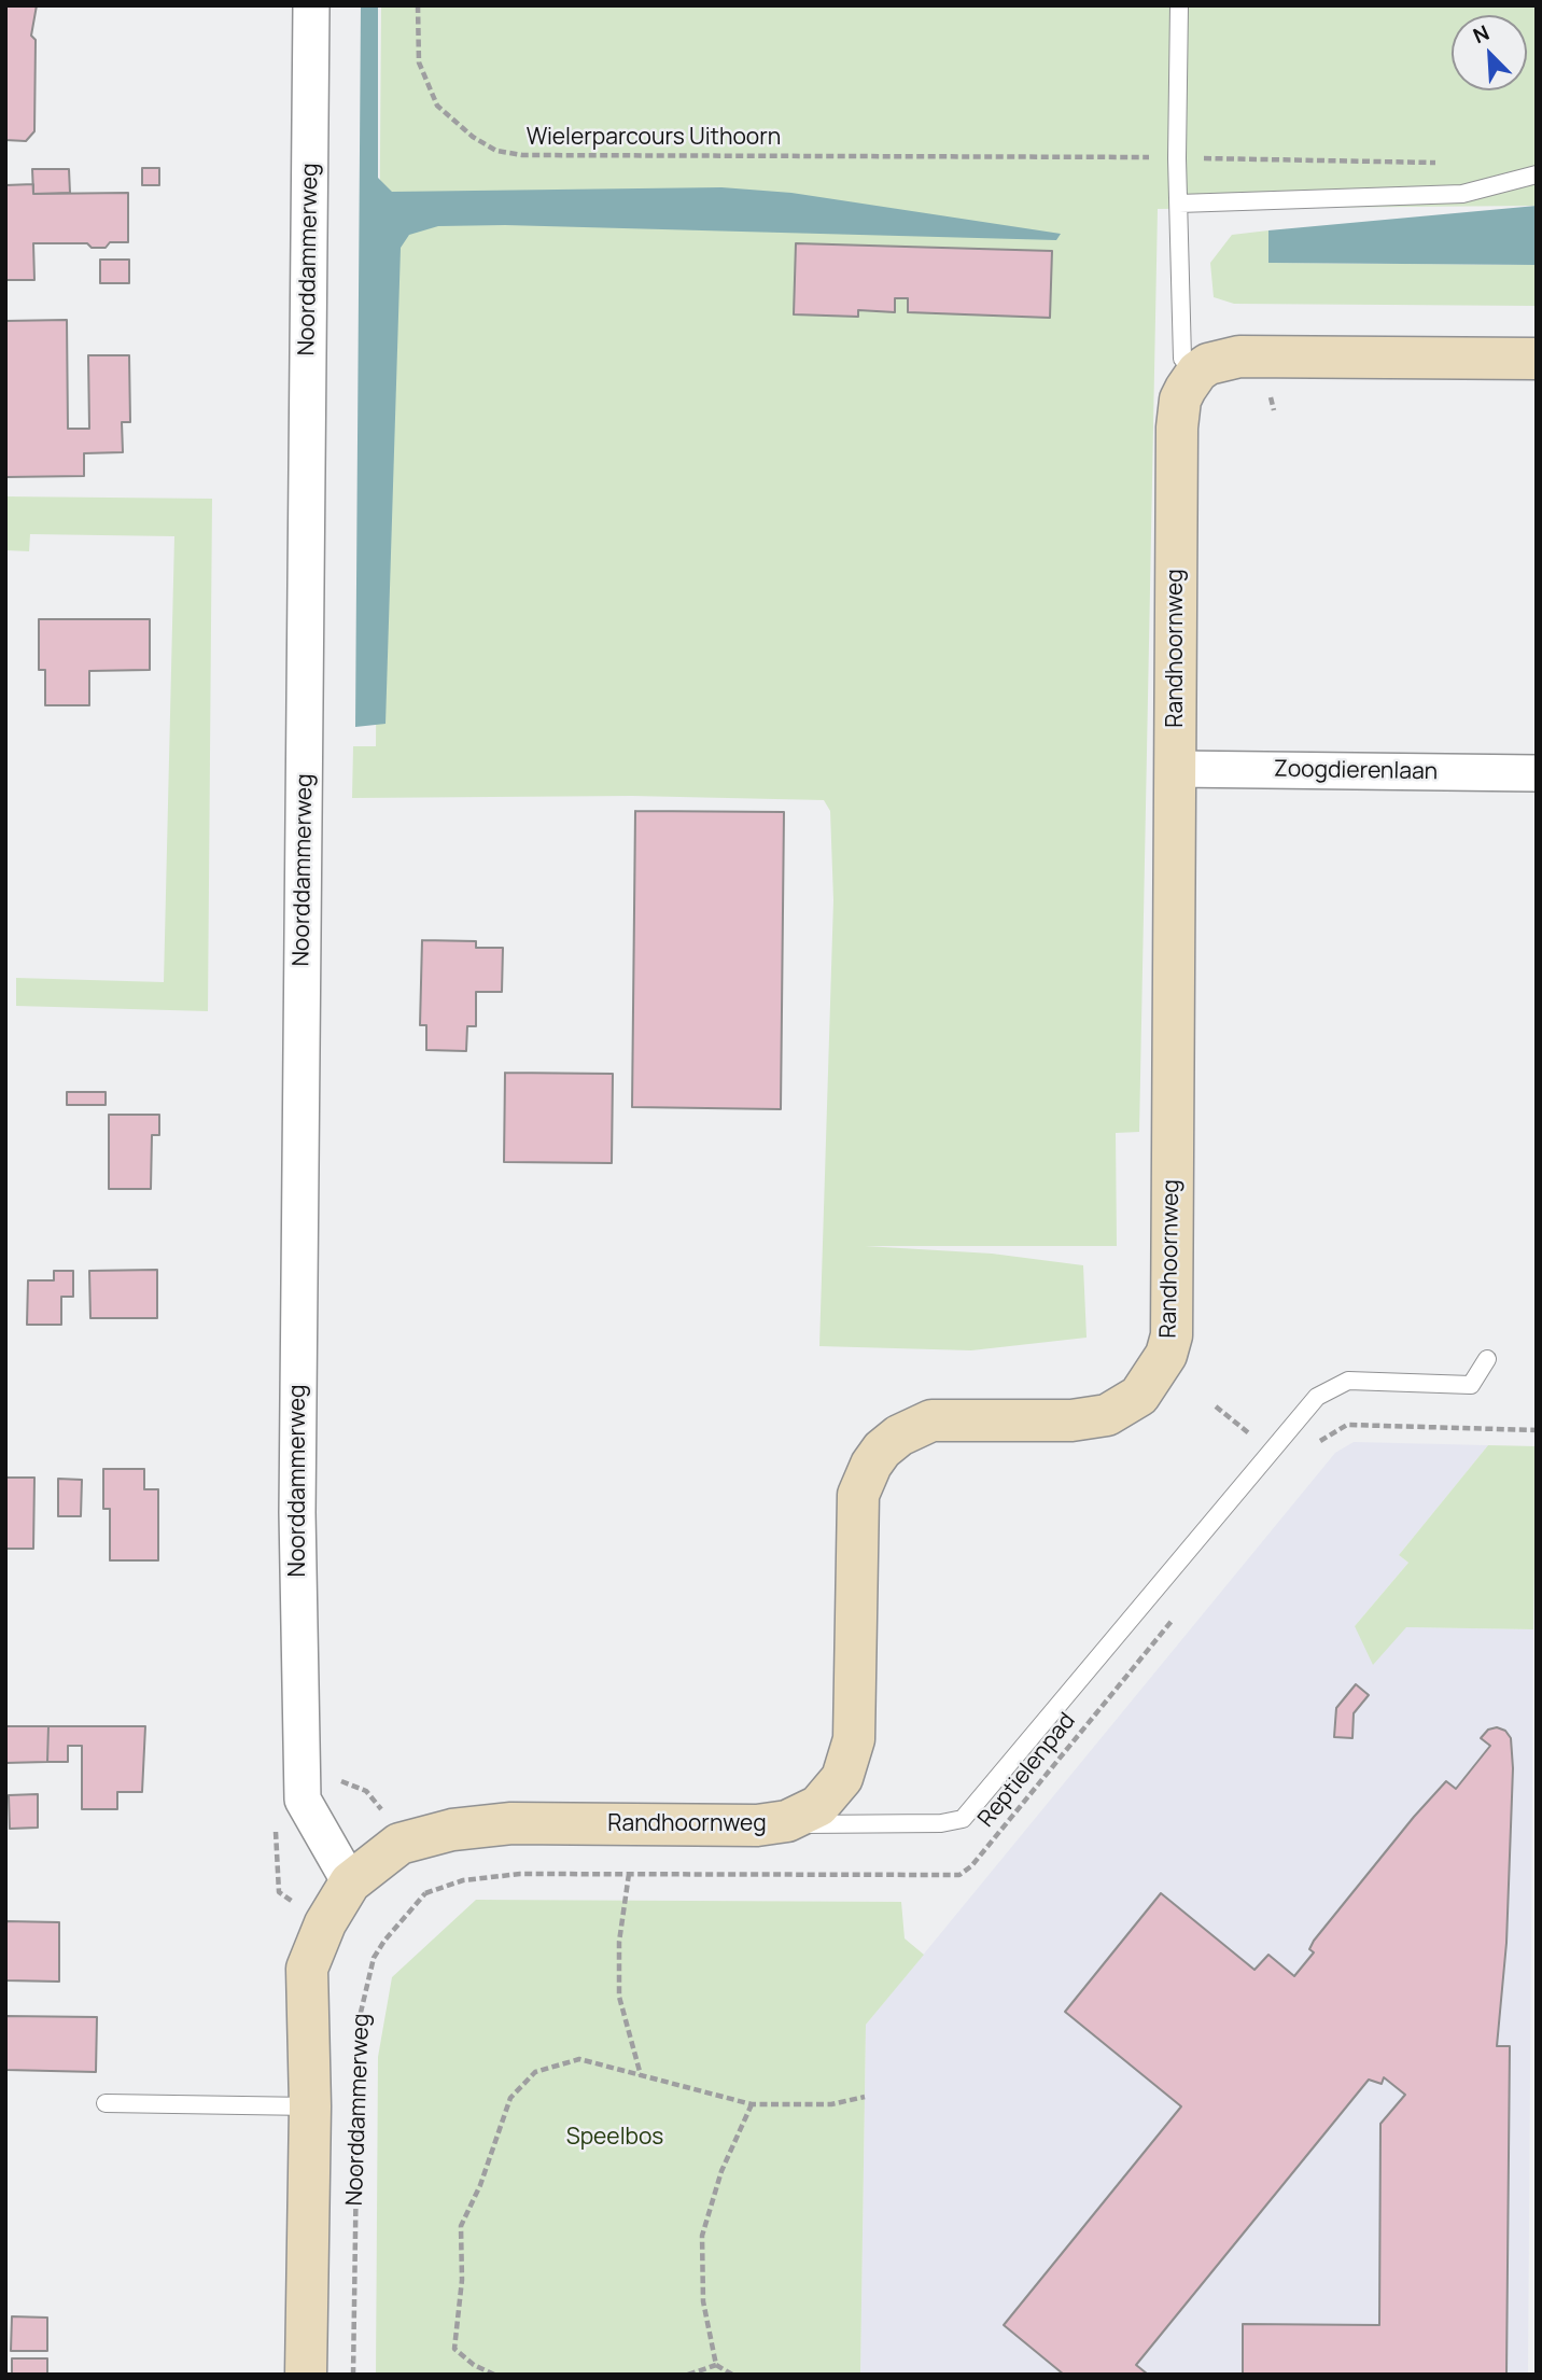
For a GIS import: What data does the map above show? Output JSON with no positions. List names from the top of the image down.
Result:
{
  "streets": {
    "street": ["Noorddammerweg", "Randhoornweg", "Zoogdierenlaan"],
    "path": ["Wielerparcours Uithoorn", "Reptielenpad"]
  },
  "crossings": [
    ["Noorddammerweg", "Randhoornweg"],
    ["Noorddammerweg", "Reptielenpad"],
    ["Randhoornweg", "Zoogdierenlaan"]
  ],
  "parks": ["Speelbos"],
  "north": "top left"
}
